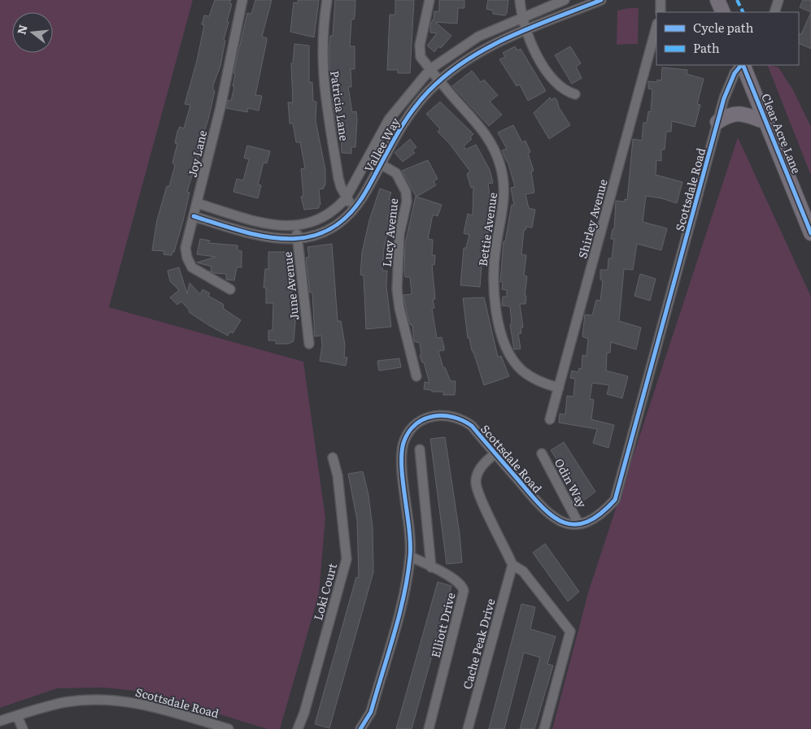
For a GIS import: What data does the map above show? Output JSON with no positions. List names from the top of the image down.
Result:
{
  "streets": {
    "main road": ["Clear Acre Lane"],
    "street": [
      "Patricia Lane",
      "Vallee Way",
      "Joy Lane",
      "Scottsdale Road",
      "Shirley Avenue",
      "Bettie Avenue",
      "Lucy Avenue",
      "June Avenue",
      "Odin Way",
      "Loki Court",
      "Elliott Drive",
      "Cache Peak Drive"
    ]
  },
  "crossings": [
    ["Patricia Lane", "Vallee Way"],
    ["Vallee Way", "Joy Lane"],
    ["Vallee Way", "Bettie Avenue"],
    ["Vallee Way", "Lucy Avenue"],
    ["Vallee Way", "June Avenue"],
    ["Scottsdale Road", "Odin Way"],
    ["Scottsdale Road", "Elliott Drive"],
    ["Scottsdale Road", "Cache Peak Drive"],
    ["Shirley Avenue", "Bettie Avenue"]
  ],
  "legend": ["Cycle path", "Path"],
  "north": "left"
}
